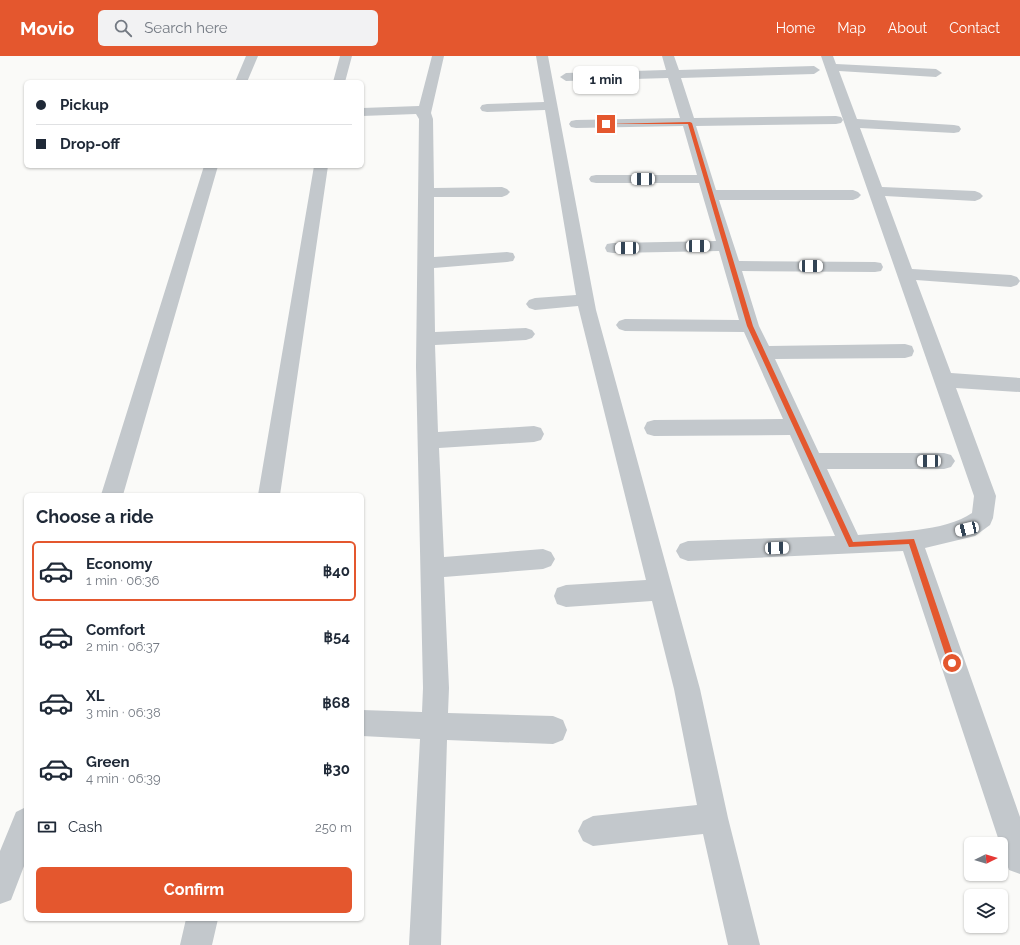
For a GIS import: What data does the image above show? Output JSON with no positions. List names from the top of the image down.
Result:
{
  "north": "right",
  "page": {
    "header": "Movio",
    "search": "Search here",
    "nav": [
      "Home",
      "Map",
      "About",
      "Contact"
    ],
    "bubble": "1 min",
    "banner": ["Pickup", "Drop-off"],
    "heading": "Choose a ride",
    "list": [
      {
        "name": "Economy",
        "note": "1 min · 06:36",
        "value": "฿40"
      },
      {
        "name": "Comfort",
        "note": "2 min · 06:37",
        "value": "฿54"
      },
      {
        "name": "XL",
        "note": "3 min · 06:38",
        "value": "฿68"
      },
      {
        "name": "Green",
        "note": "4 min · 06:39",
        "value": "฿30"
      }
    ],
    "pay": ["Cash", "250 m"],
    "buttons": "Confirm"
  }
}
